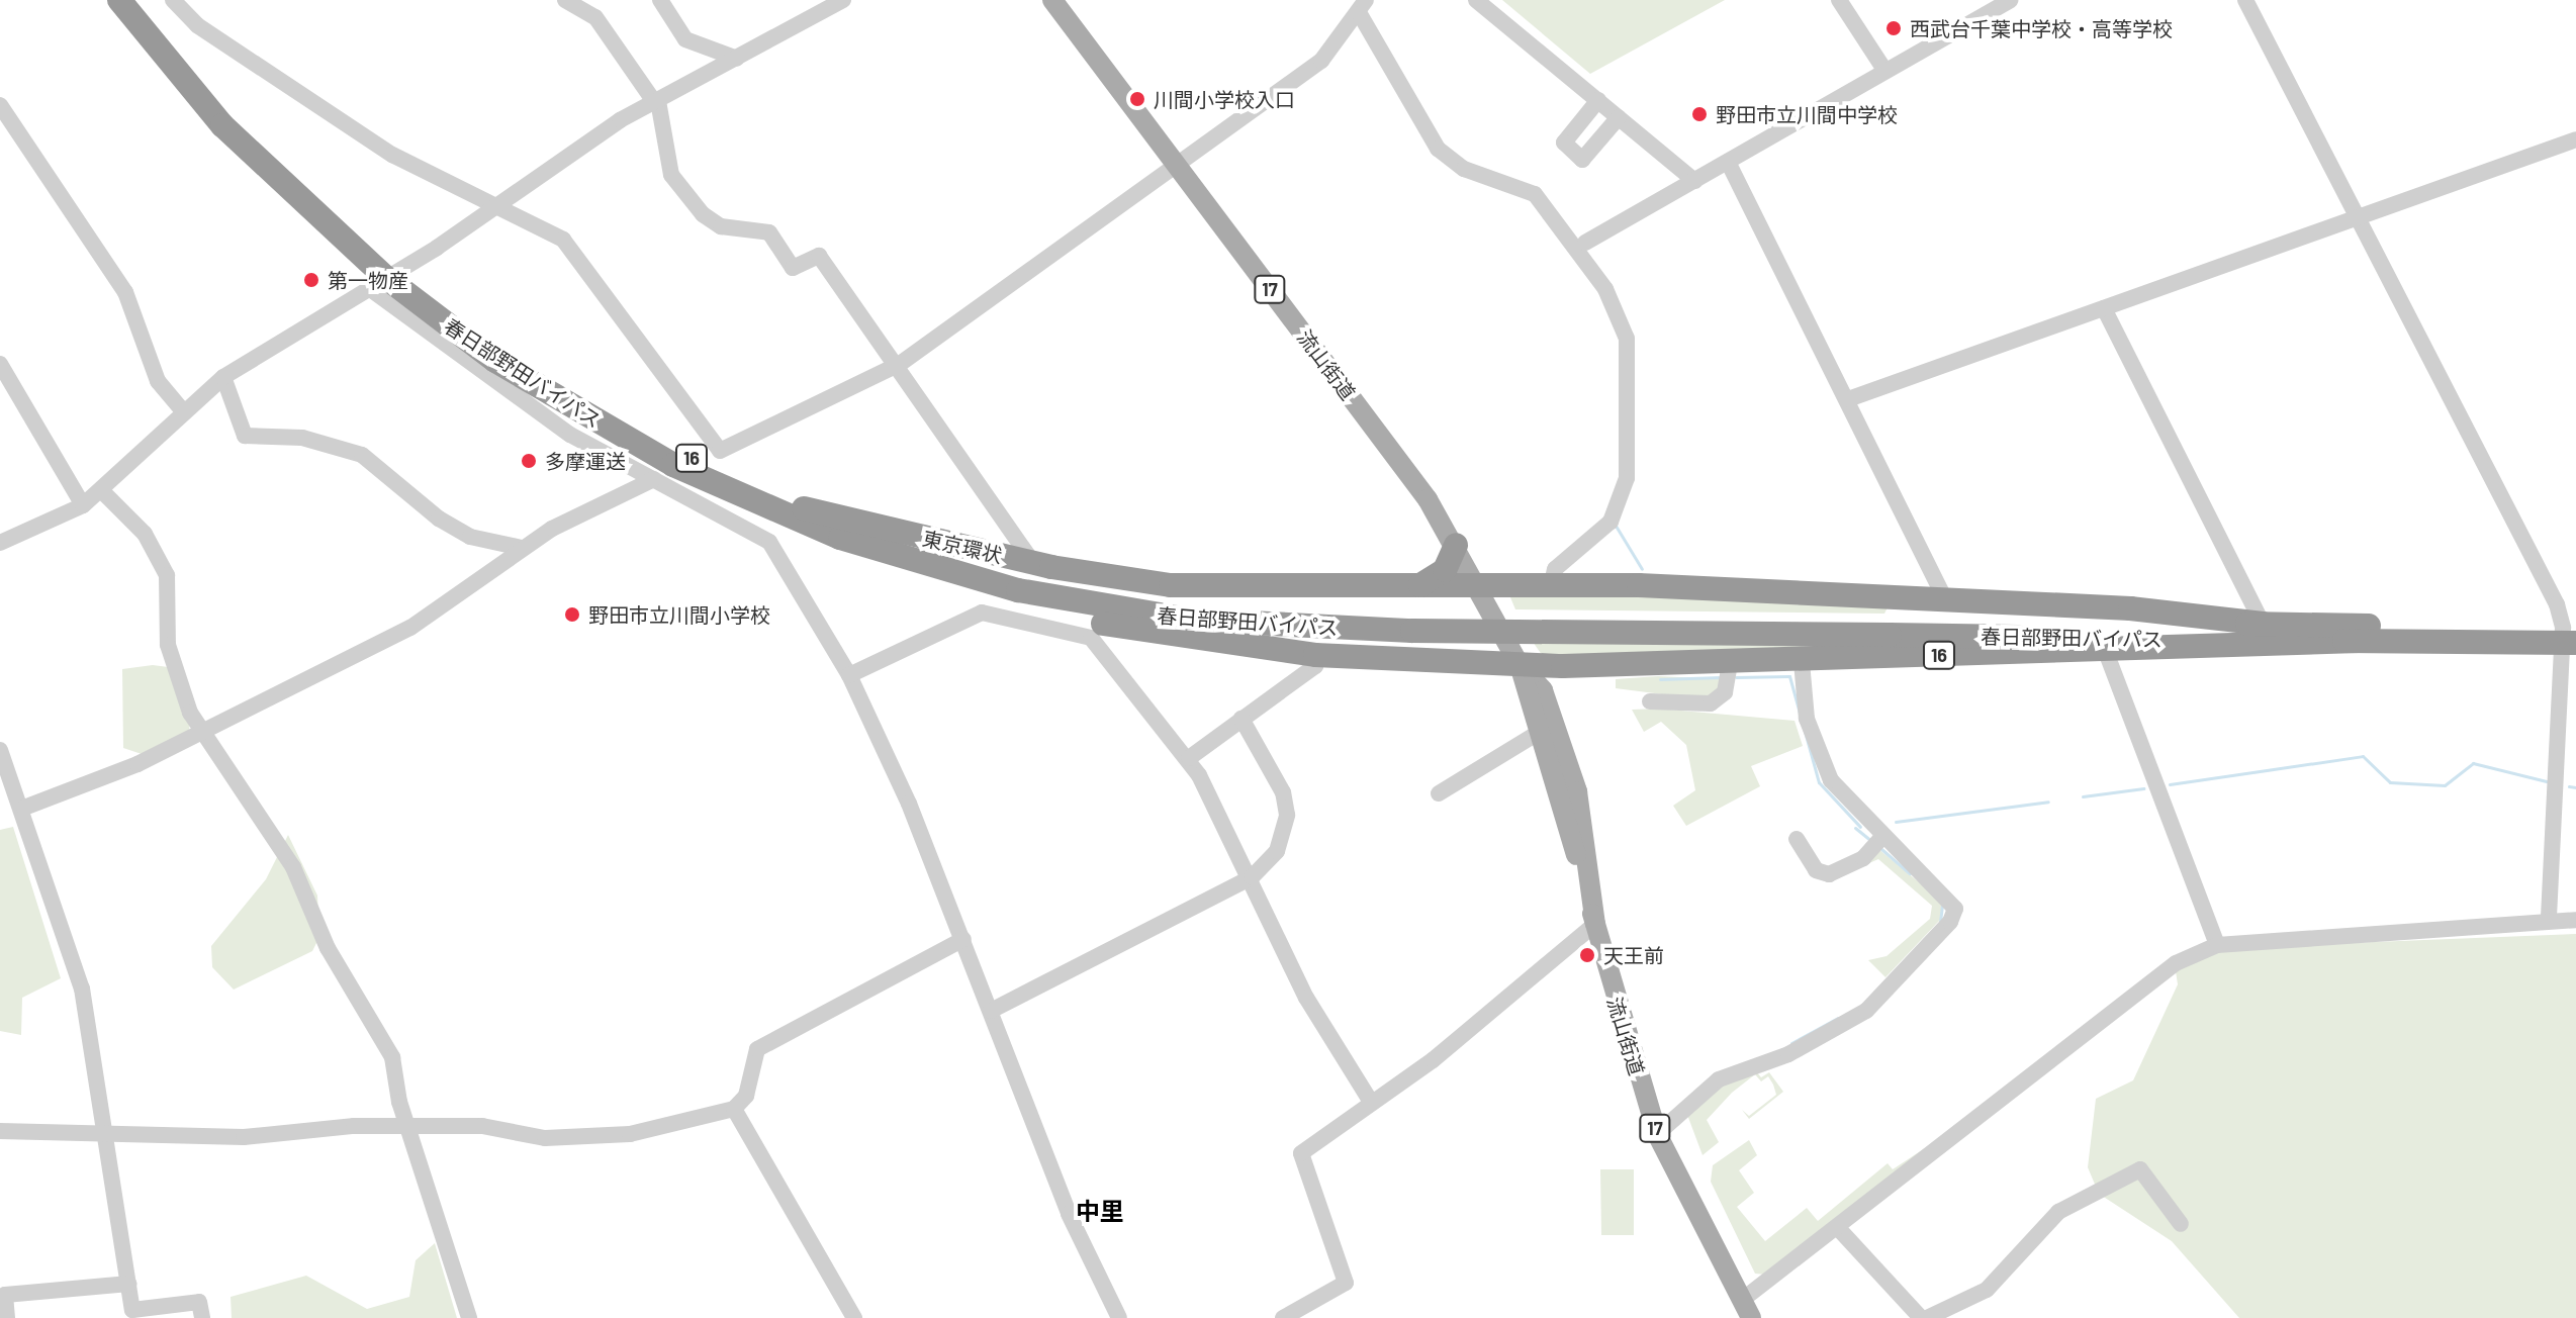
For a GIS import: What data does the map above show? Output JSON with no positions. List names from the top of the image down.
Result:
{
  "streets": {
    "highway": ["春日部野田バイパス", "16", "東京環状"],
    "main road": ["17", "流山街道"]
  },
  "crossings": [
    ["流山街道", "16"],
    ["春日部野田バイパス", "16"],
    ["春日部野田バイパス", "東京環状"],
    ["16", "東京環状"]
  ],
  "districts": ["中里"],
  "places": [
    "西武台千葉中学校・高等学校",
    "川間小学校入口",
    "野田市立川間中学校",
    "第一物産",
    "多摩運送",
    "野田市立川間小学校",
    "天王前"
  ]
}
